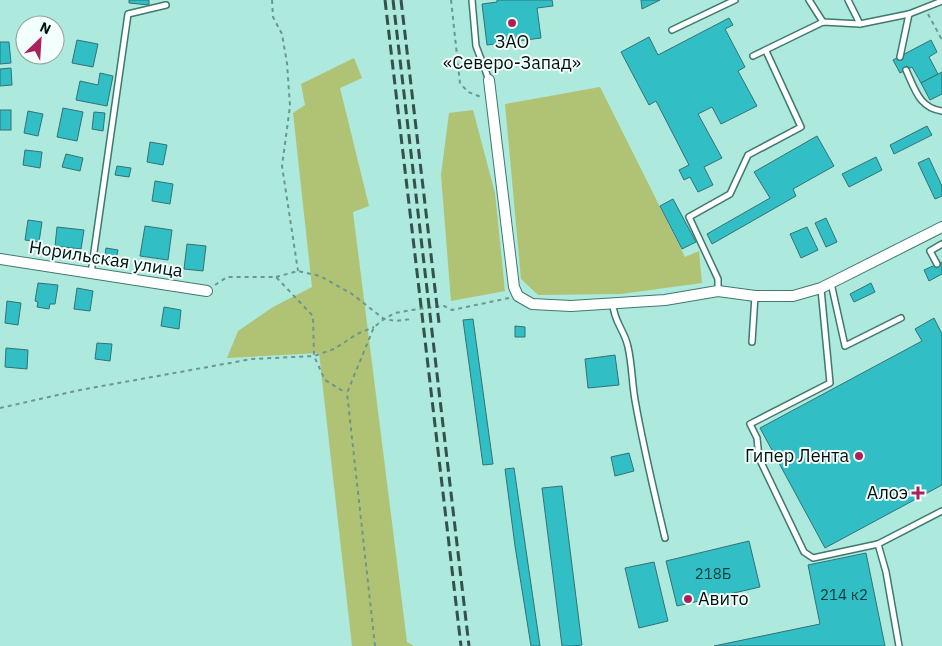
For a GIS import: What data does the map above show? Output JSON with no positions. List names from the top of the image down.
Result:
{
  "streets": {
    "street": ["Норильская улица"]
  },
  "places": {
    "other": ["ЗАО «Северо-Запад»", "Гипер Лента", "Авито"],
    "health": ["Алоэ"]
  },
  "house_numbers": ["218Б", "214 к2"],
  "north": "top right"
}
